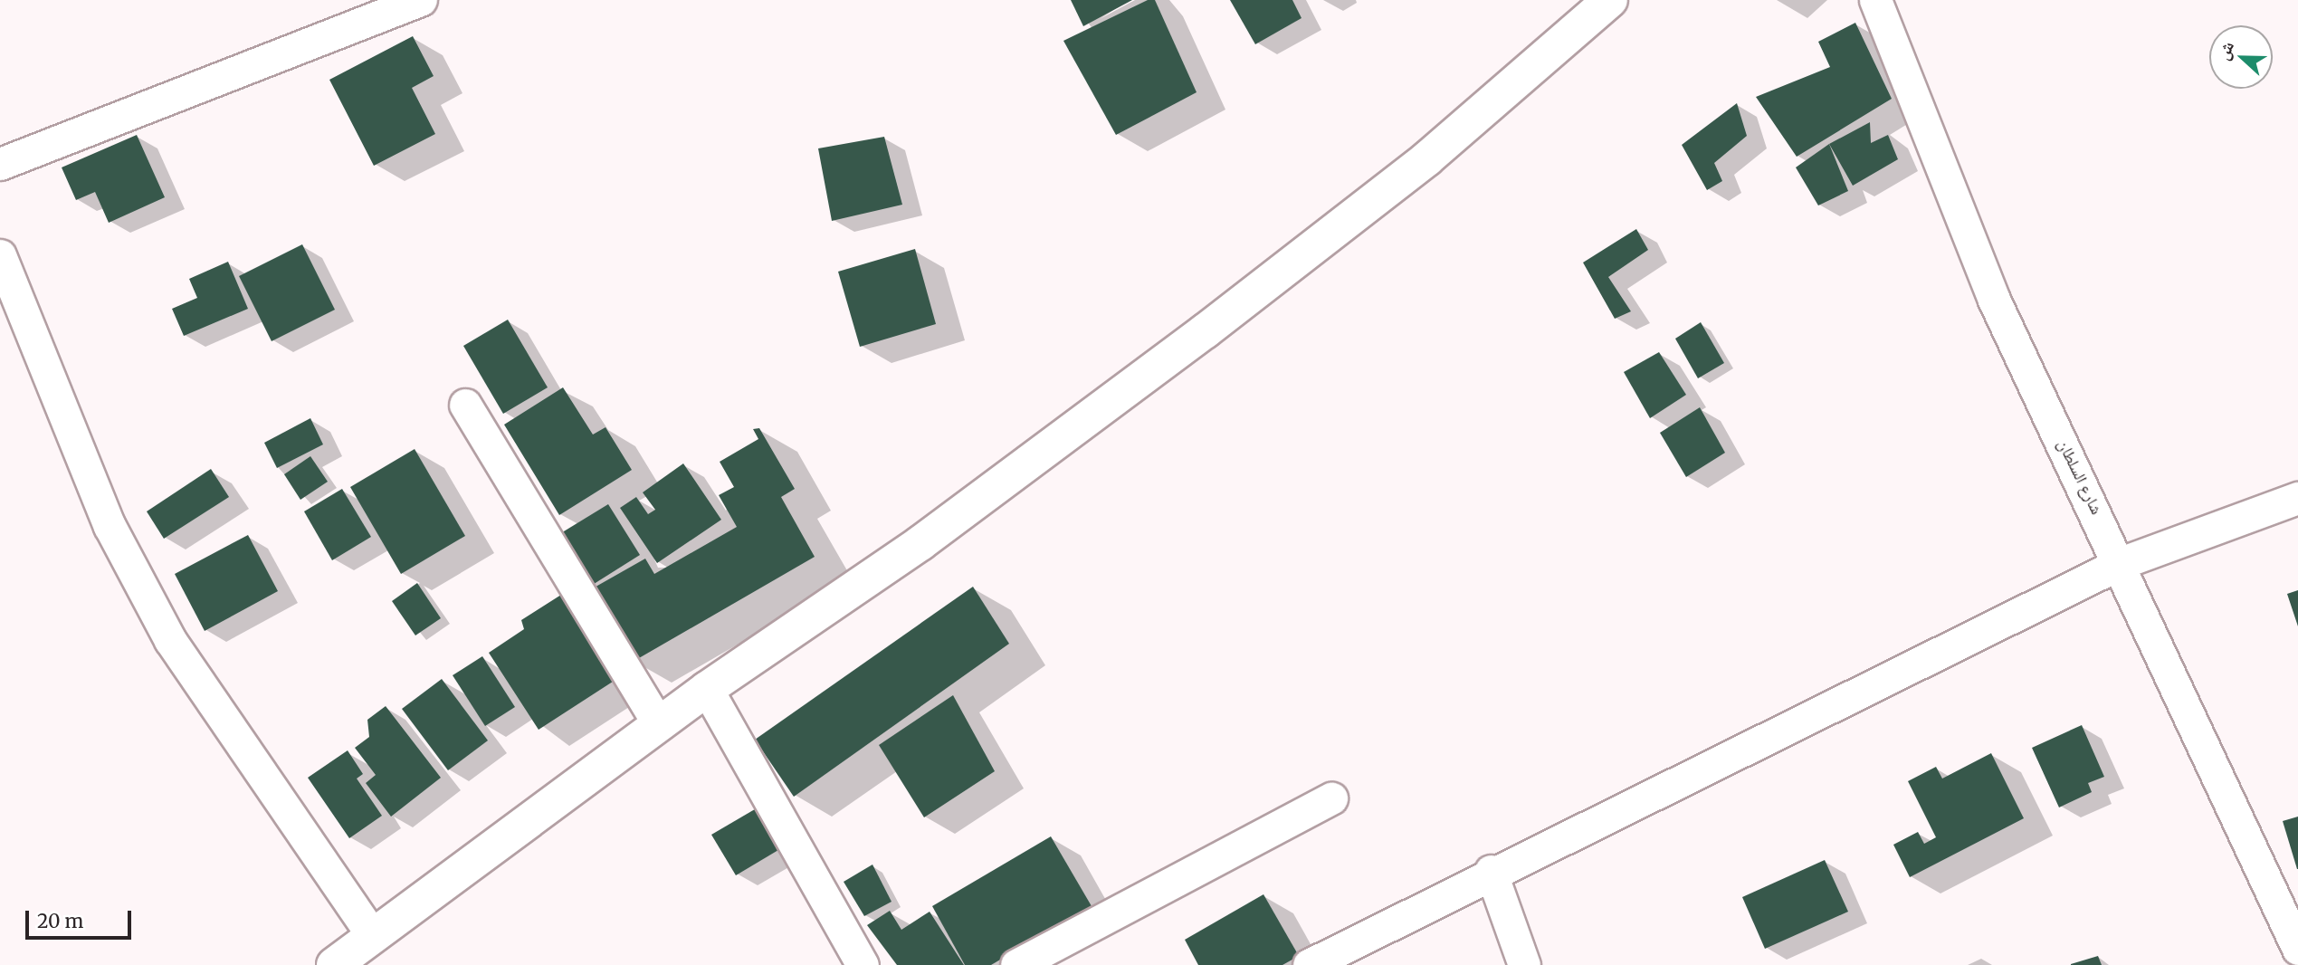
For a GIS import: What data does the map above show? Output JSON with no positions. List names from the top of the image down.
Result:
{
  "streets": {
    "street": ["شارع السلطان"]
  },
  "scale_bar": "20 m",
  "north": "left"
}
